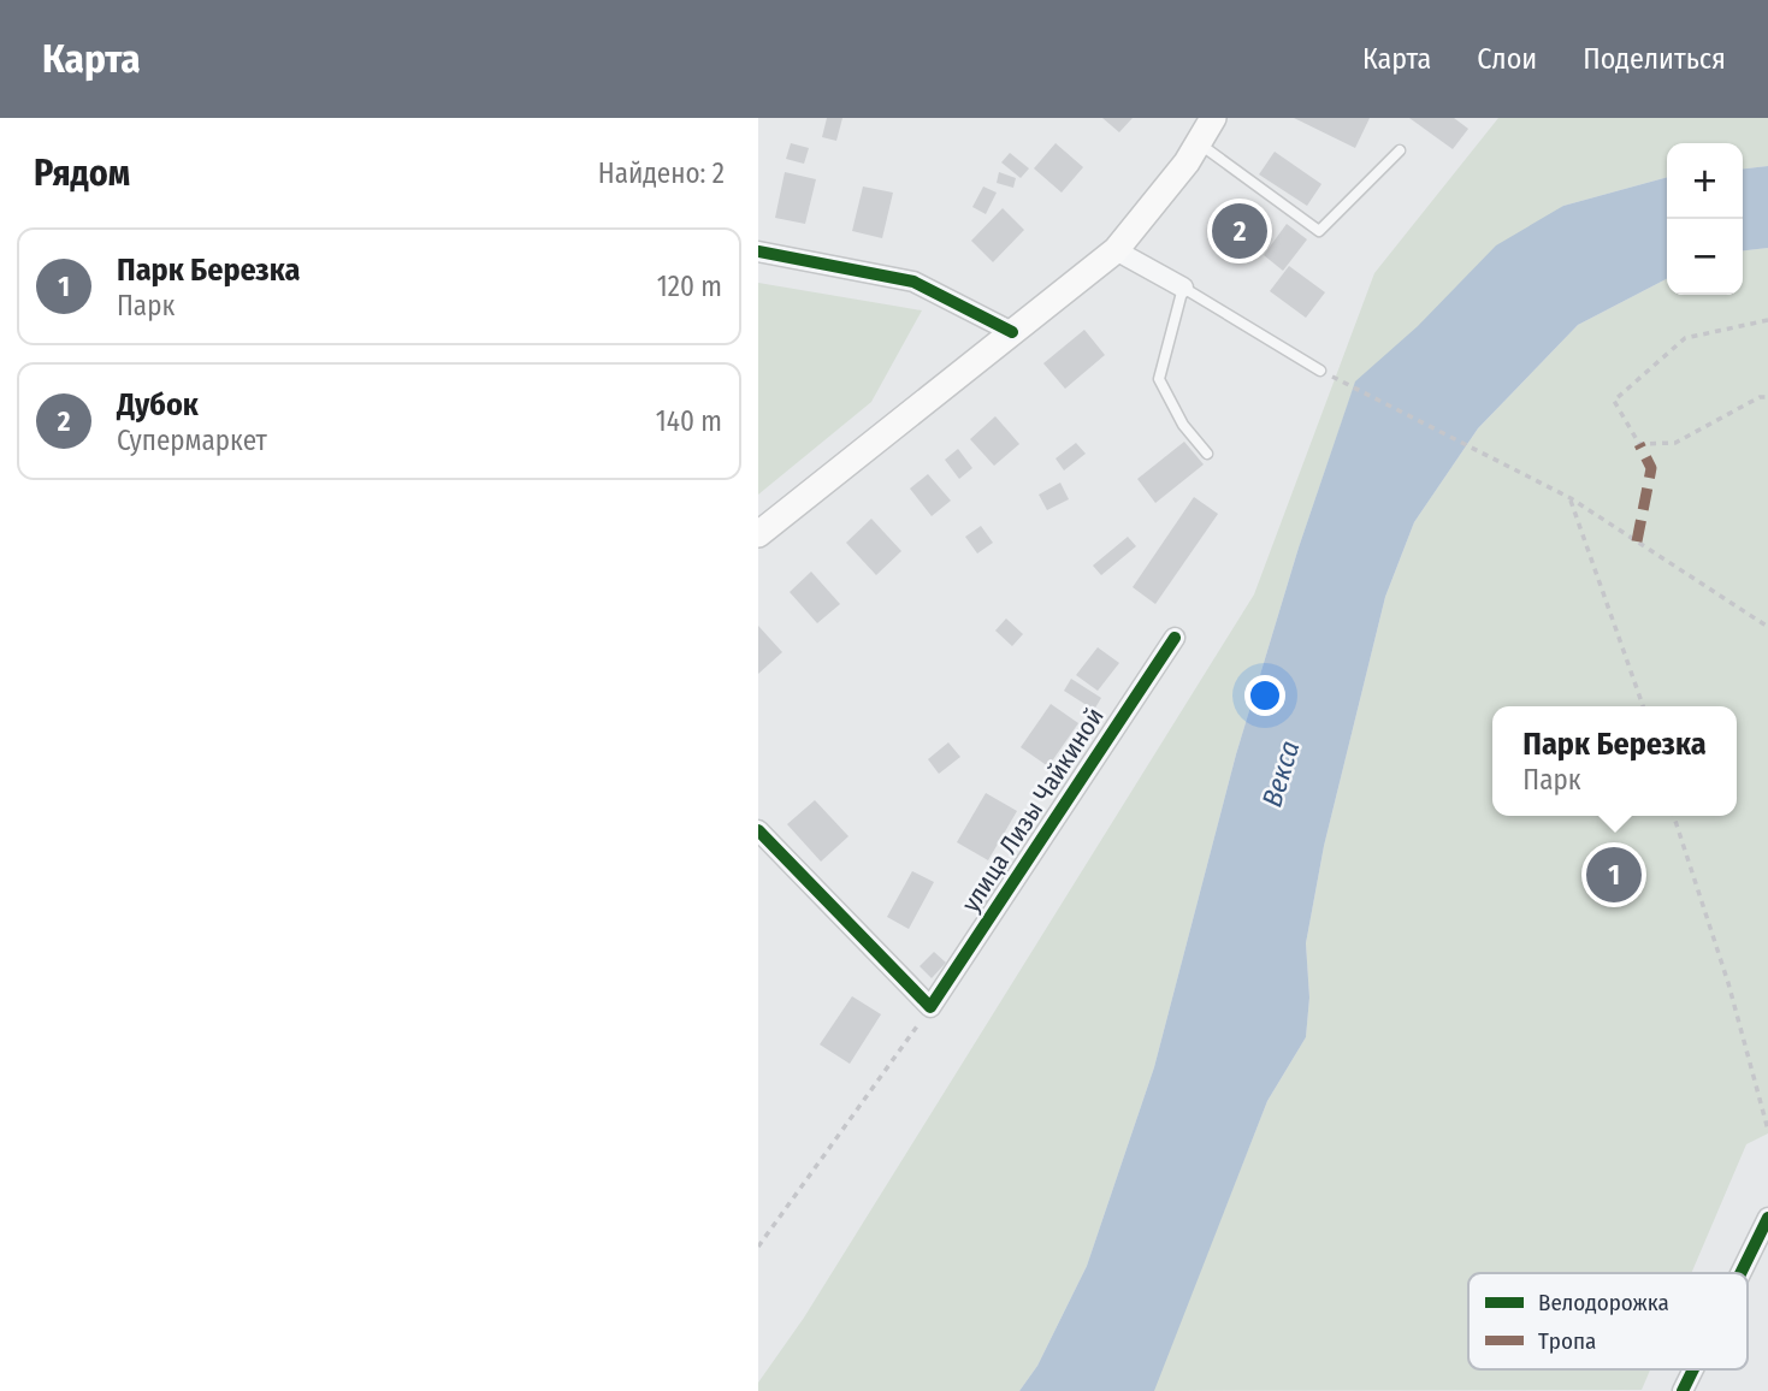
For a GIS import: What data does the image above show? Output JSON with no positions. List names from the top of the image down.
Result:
{
  "streets": {
    "street": ["улица Лизы Чайкиной"]
  },
  "water": ["Векса"],
  "legend": ["Велодорожка", "Тропа"],
  "page": {
    "header": "Карта",
    "nav": ["Карта", "Слои", "Поделиться"],
    "heading": ["Рядом", "Найдено: 2"],
    "map_buttons": ["+", "−"],
    "pins": ["2", "1"],
    "list": [
      {
        "mark": "1",
        "name": "Парк Березка",
        "note": "Парк",
        "value": "120 m"
      },
      {
        "mark": "2",
        "name": "Дубок",
        "note": "Супермаркет",
        "value": "140 m"
      }
    ],
    "popup": ["Парк Березка", "Парк"]
  }
}
